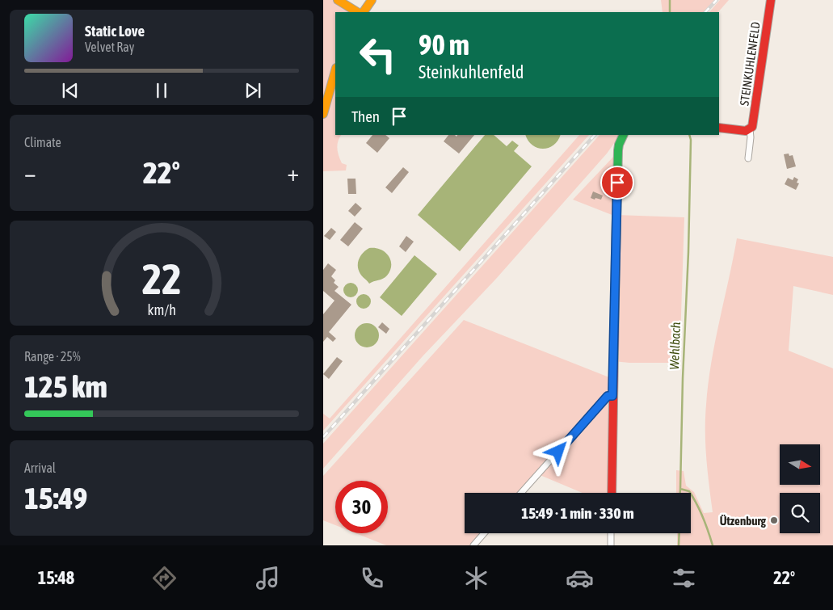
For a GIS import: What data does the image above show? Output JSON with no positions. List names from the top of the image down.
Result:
{
  "streets": {
    "main road": ["STEINKUHLENFELD"]
  },
  "water": ["Wehlbach"],
  "places": ["Ützenburg"],
  "north": "right",
  "page": {
    "turn": ["90 m", "Steinkuhlenfeld"],
    "song": ["Static Love", "Velvet Ray"],
    "then": "Then",
    "tile": [
      "Climate",
      ["Range · 25%", "125 km"],
      ["Arrival", "15:49"]
    ],
    "heat": ["−", "22°", "+"],
    "limit": "30",
    "trip": "15:49 · 1 min · 330 m",
    "tabs": ["15:48", "22°"],
    "gauge": ["22", "km/h"]
  }
}
